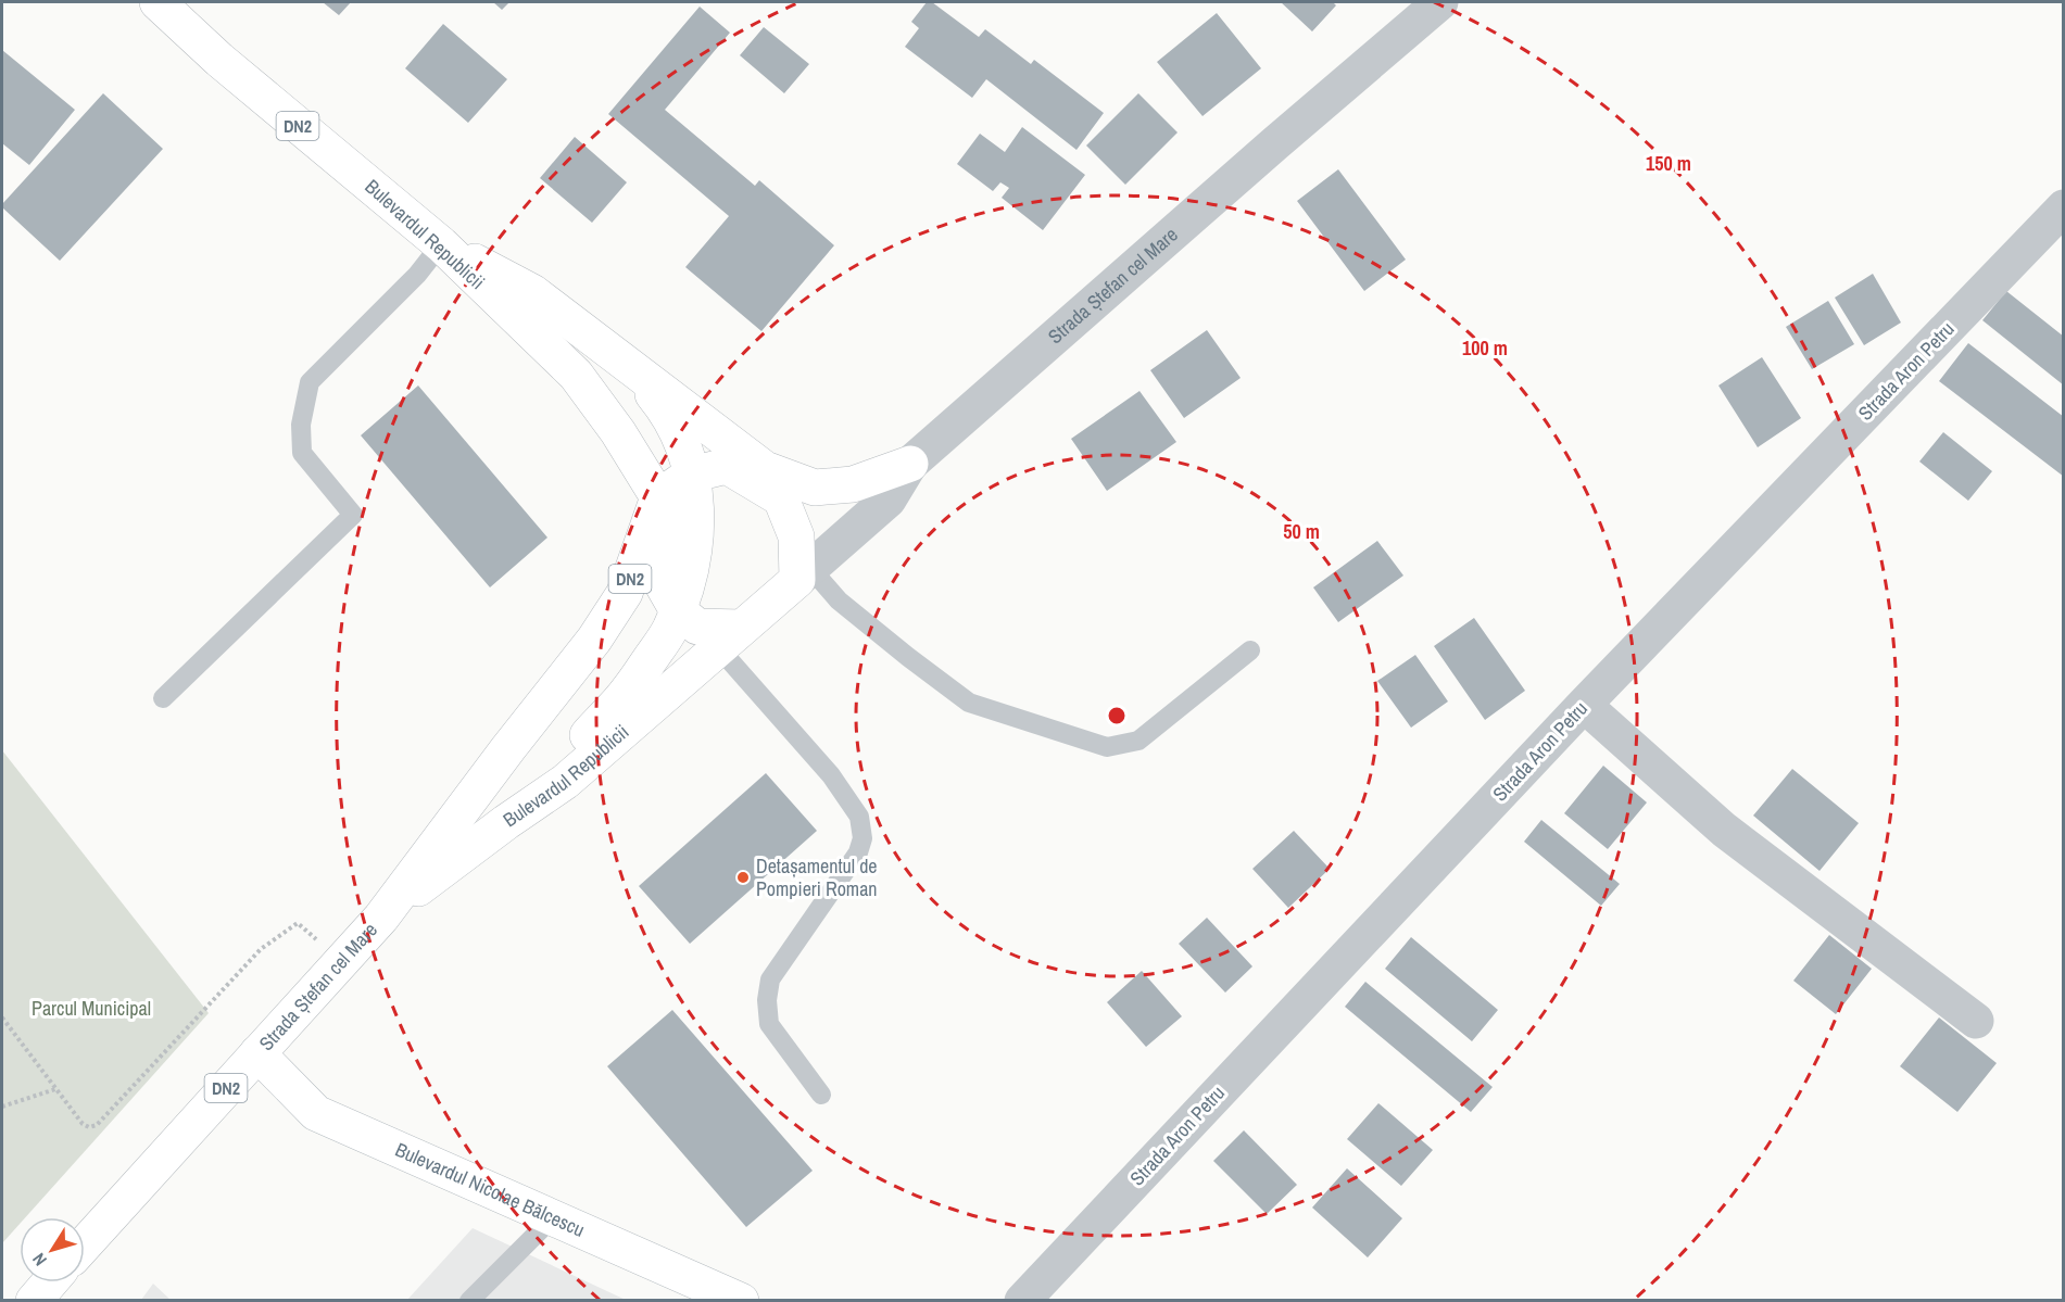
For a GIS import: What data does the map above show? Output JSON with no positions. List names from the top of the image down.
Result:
{
  "streets": {
    "main road": [
      "DN2",
      "Bulevardul Republicii",
      "Strada Ștefan cel Mare",
      "Bulevardul Nicolae Bălcescu"
    ],
    "street": ["Strada Aron Petru"]
  },
  "crossings": [
    ["DN2", "Bulevardul Republicii"],
    ["DN2", "Strada Ștefan cel Mare"],
    ["Bulevardul Republicii", "Strada Ștefan cel Mare"],
    ["Strada Ștefan cel Mare", "Bulevardul Nicolae Bălcescu"]
  ],
  "parks": ["Parcul Municipal"],
  "places": ["Detașamentul de Pompieri Roman"],
  "north": "bottom left",
  "rings": ["150 m", "100 m", "50 m"]
}
